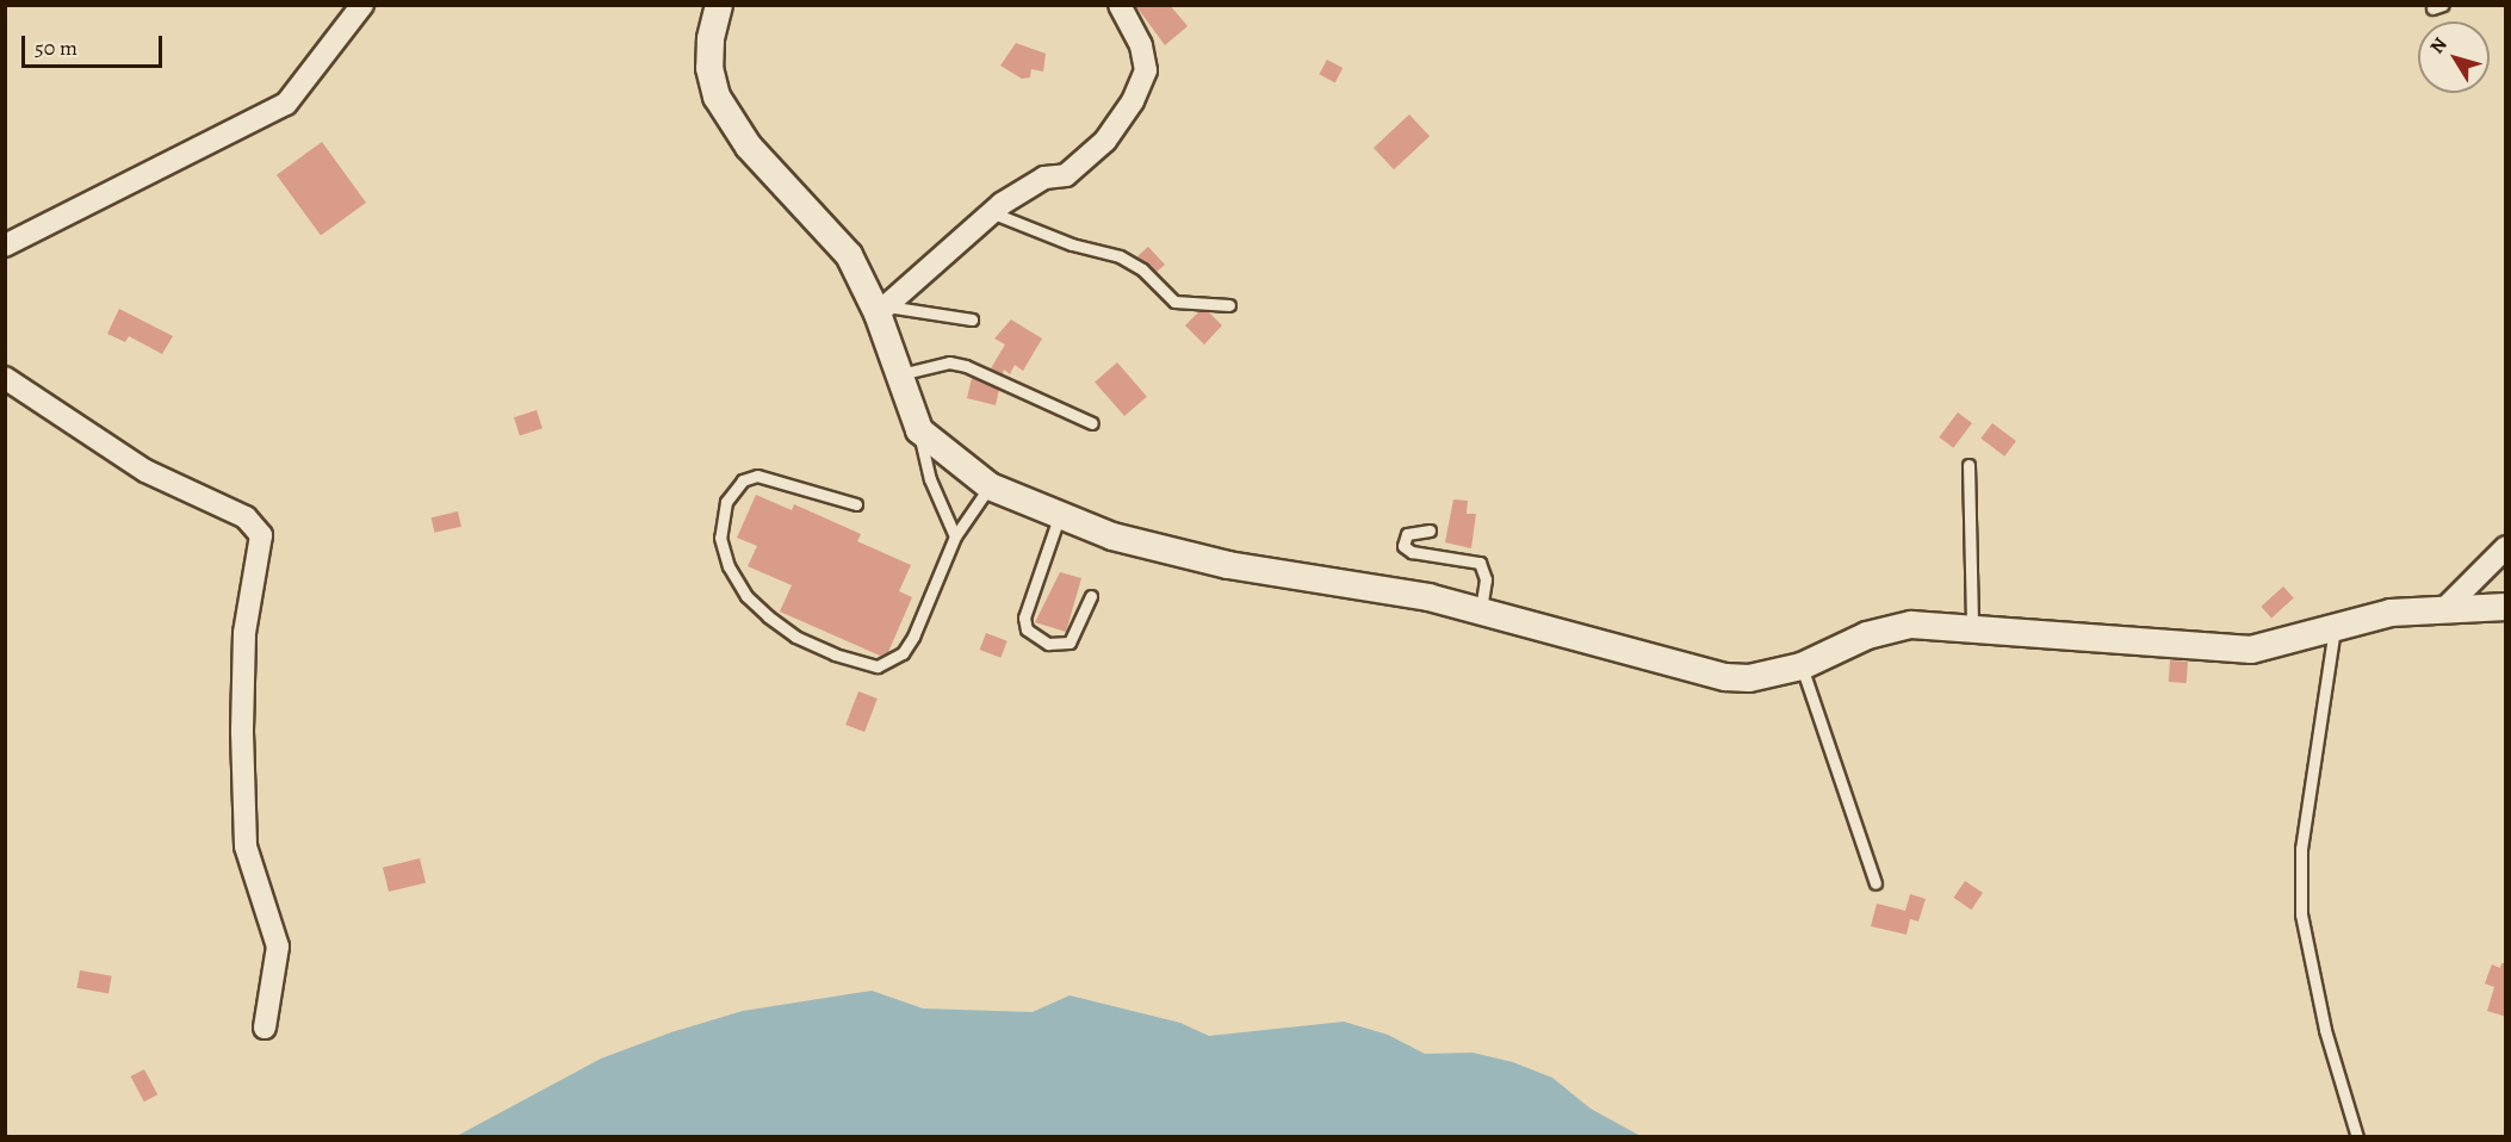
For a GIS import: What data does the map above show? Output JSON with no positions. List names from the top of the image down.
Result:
{
  "scale_bar": "50 m",
  "north": "top left"
}
